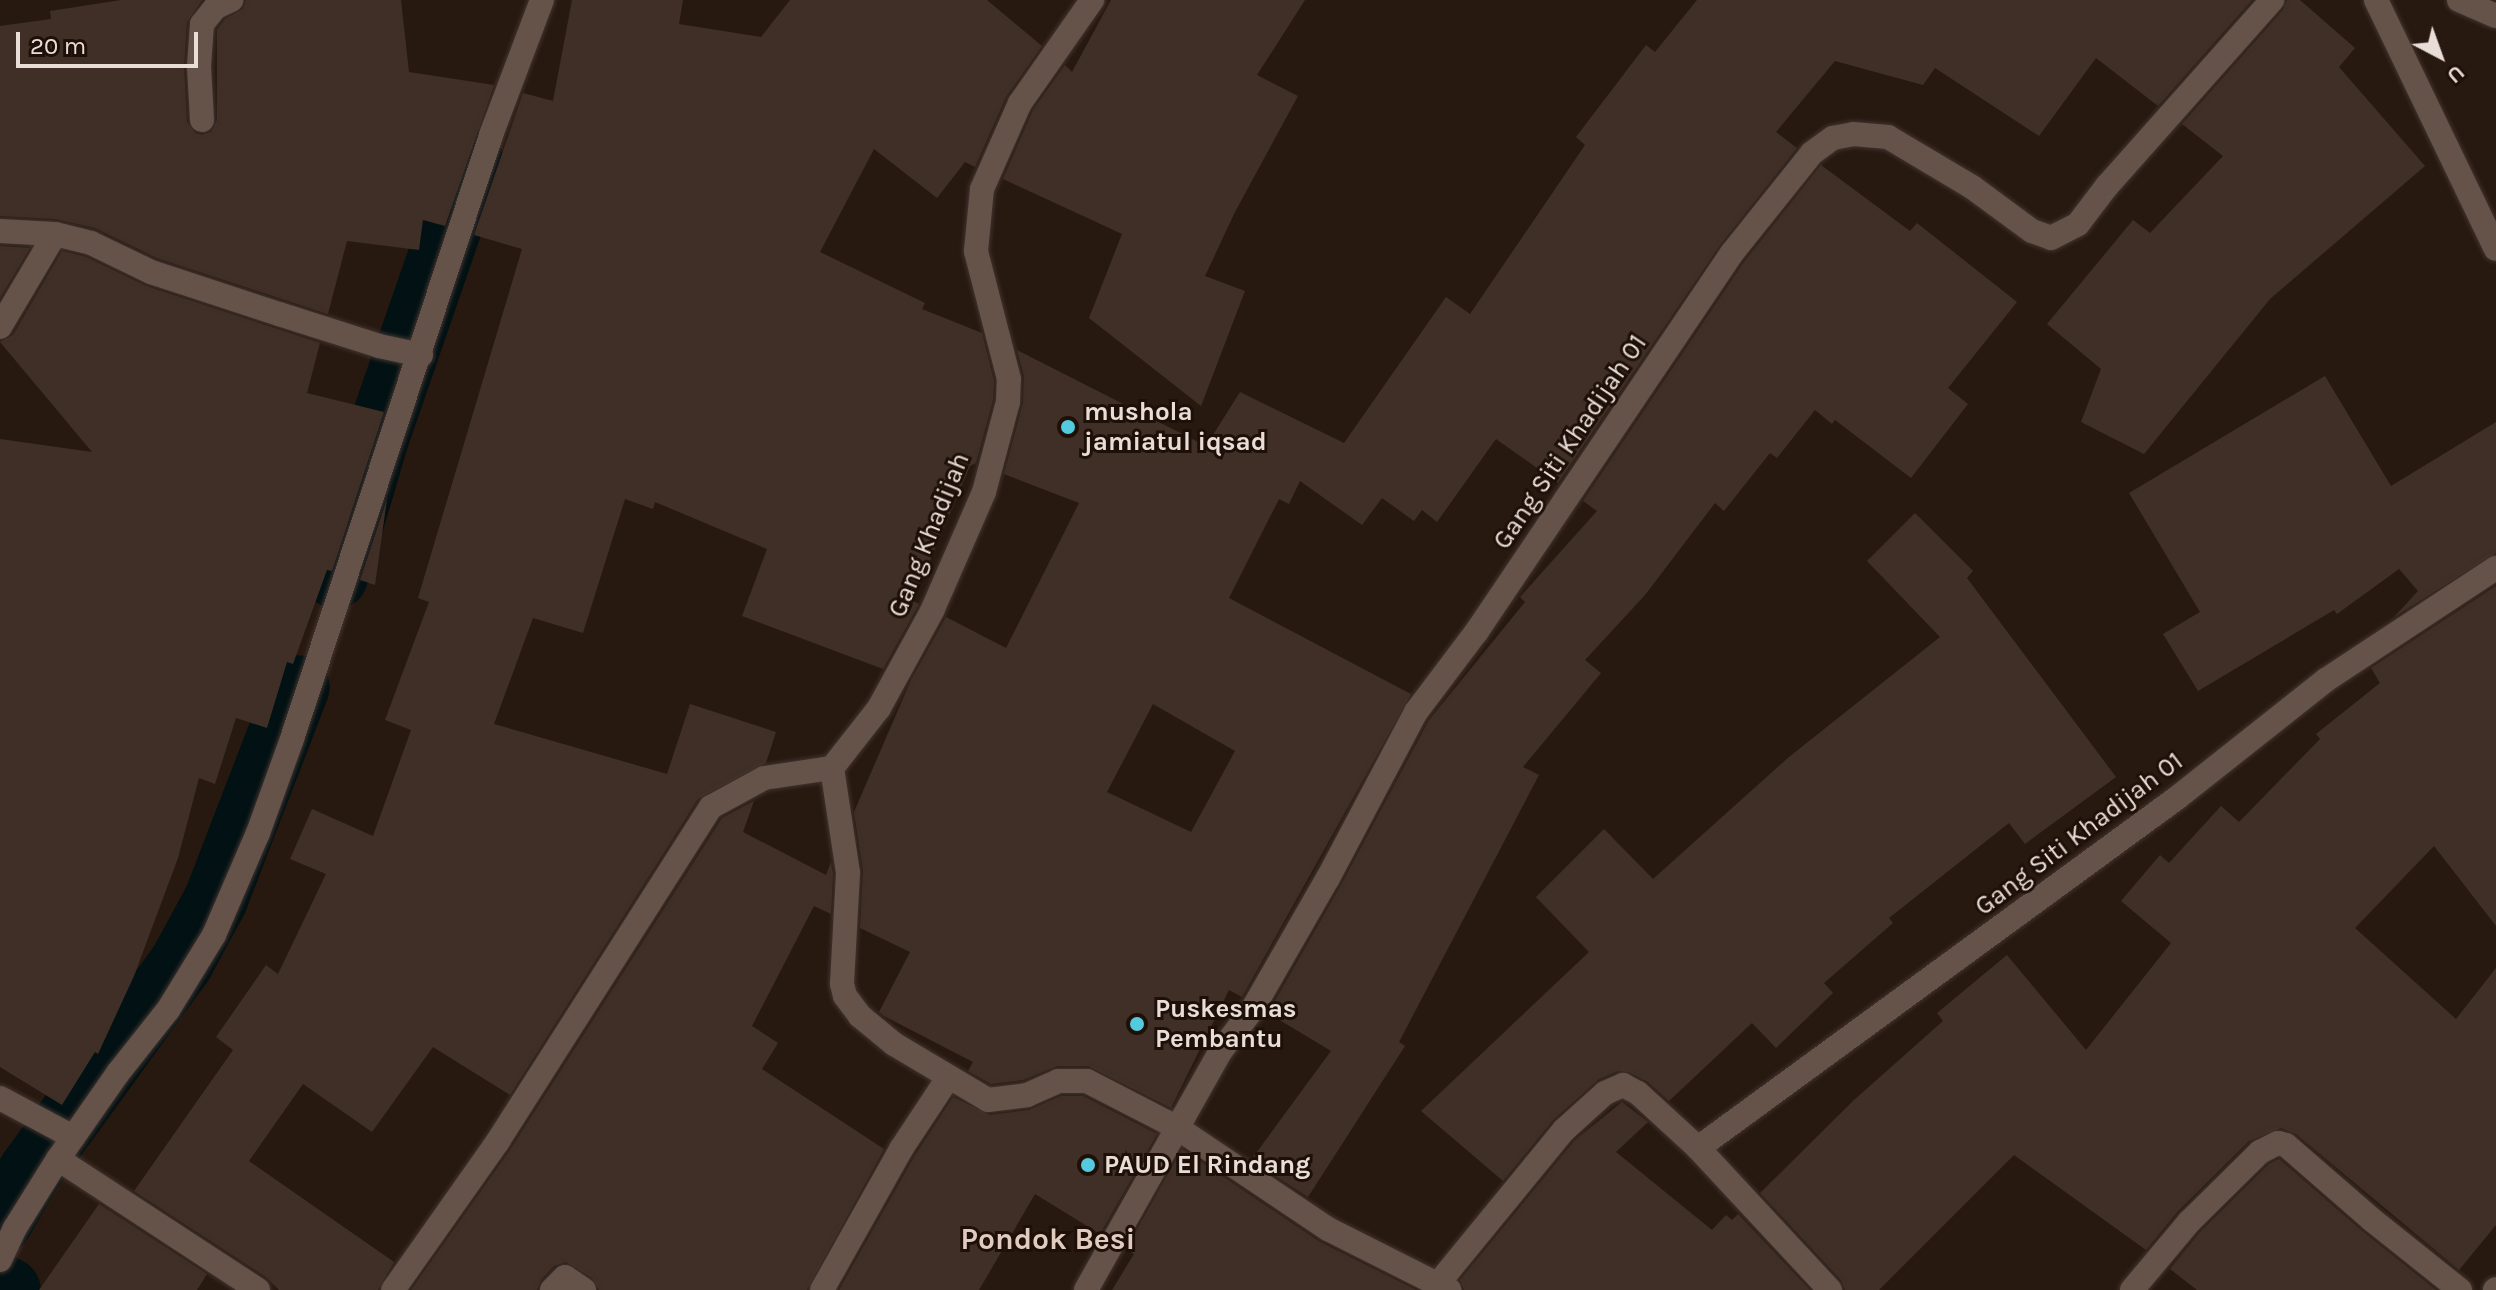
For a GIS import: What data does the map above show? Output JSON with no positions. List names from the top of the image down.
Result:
{
  "streets": {
    "street": ["Gang Siti Khadijah 01", "Gang Khadijah"]
  },
  "districts": ["Pondok Besi"],
  "places": ["mushola jamiatul iqsad", "Puskesmas Pembantu", "PAUD El Rindang"],
  "scale_bar": "20 m",
  "north": "bottom right"
}
